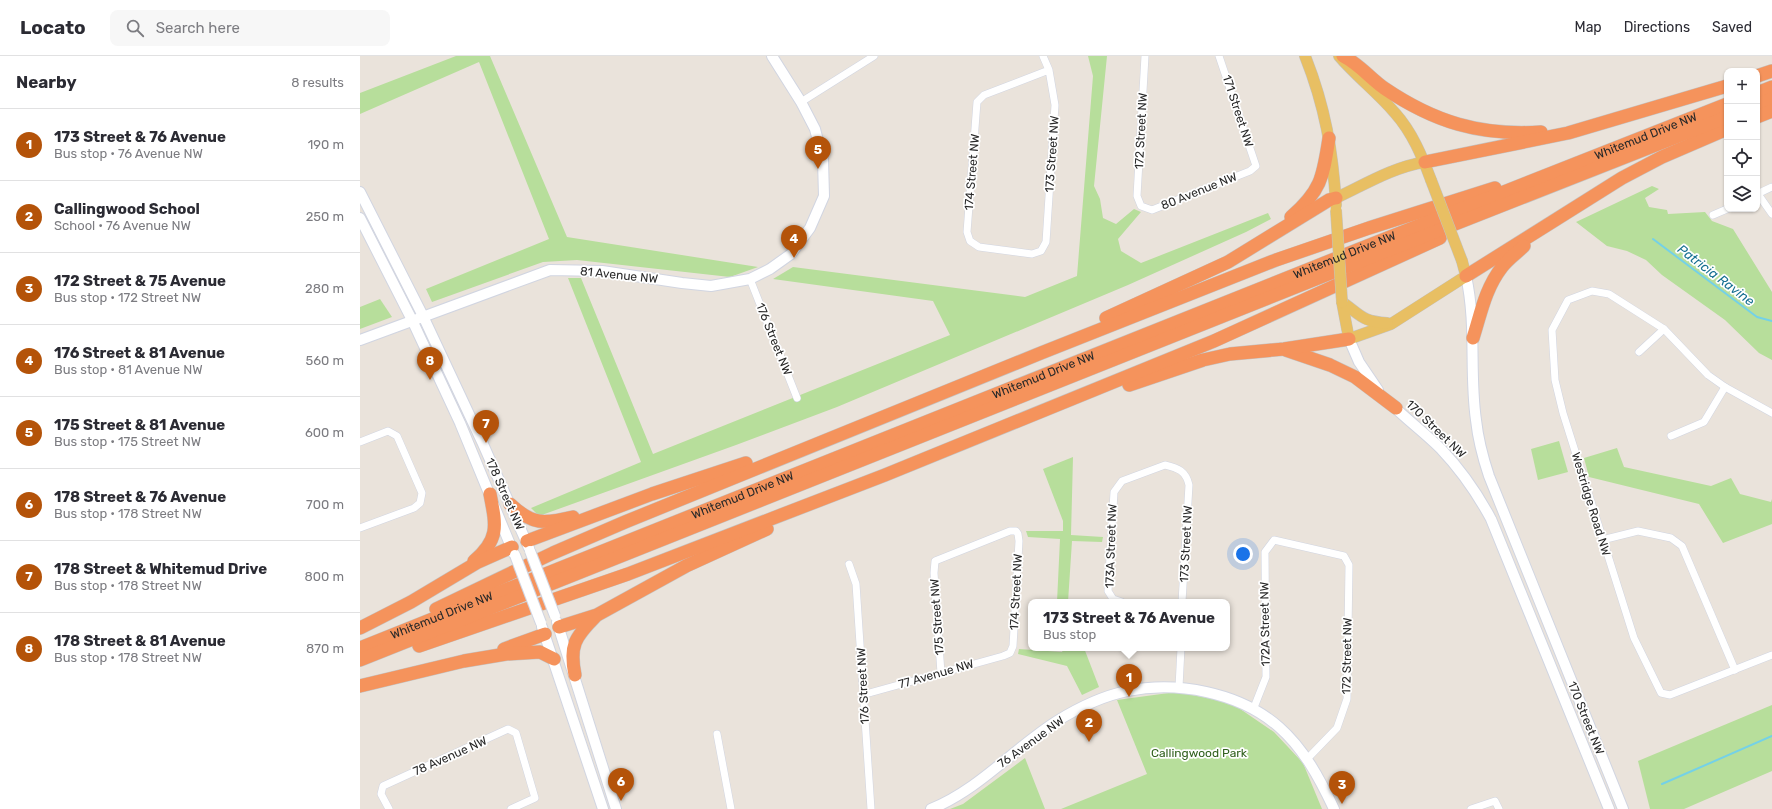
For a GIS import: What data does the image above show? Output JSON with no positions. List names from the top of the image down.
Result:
{
  "streets": {
    "highway": ["Whitemud Drive NW"],
    "main road": [
      "81 Avenue NW",
      "170 Street NW",
      "178 Street NW",
      "76 Avenue NW"
    ],
    "street": [
      "171 Street NW",
      "172 Street NW",
      "173 Street NW",
      "174 Street NW",
      "80 Avenue NW",
      "176 Street NW",
      "Westridge Road NW",
      "173A Street NW",
      "175 Street NW",
      "172A Street NW",
      "77 Avenue NW",
      "78 Avenue NW"
    ]
  },
  "crossings": [
    ["171 Street NW", "80 Avenue NW"],
    ["172 Street NW", "80 Avenue NW"],
    ["172 Street NW", "172A Street NW"],
    ["172 Street NW", "76 Avenue NW"],
    ["173 Street NW", "174 Street NW"],
    ["173 Street NW", "173A Street NW"],
    ["174 Street NW", "175 Street NW"],
    ["174 Street NW", "77 Avenue NW"],
    ["81 Avenue NW", "176 Street NW"],
    ["81 Avenue NW", "178 Street NW"],
    ["176 Street NW", "77 Avenue NW"],
    ["175 Street NW", "77 Avenue NW"],
    ["172A Street NW", "76 Avenue NW"]
  ],
  "water": ["Patricia Ravine"],
  "parks": ["Callingwood Park"],
  "page": {
    "header": "Locato",
    "search": "Search here",
    "nav": ["Map", "Directions", "Saved"],
    "heading": ["Nearby", "8 results"],
    "map_buttons": ["+", "−"],
    "list": [
      {
        "mark": "1",
        "name": "173 Street & 76 Avenue",
        "note": "Bus stop · 76 Avenue NW",
        "value": "190 m"
      },
      {
        "mark": "2",
        "name": "Callingwood School",
        "note": "School · 76 Avenue NW",
        "value": "250 m"
      },
      {
        "mark": "3",
        "name": "172 Street & 75 Avenue",
        "note": "Bus stop · 172 Street NW",
        "value": "280 m"
      },
      {
        "mark": "4",
        "name": "176 Street & 81 Avenue",
        "note": "Bus stop · 81 Avenue NW",
        "value": "560 m"
      },
      {
        "mark": "5",
        "name": "175 Street & 81 Avenue",
        "note": "Bus stop · 175 Street NW",
        "value": "600 m"
      },
      {
        "mark": "6",
        "name": "178 Street & 76 Avenue",
        "note": "Bus stop · 178 Street NW",
        "value": "700 m"
      },
      {
        "mark": "7",
        "name": "178 Street & Whitemud Drive",
        "note": "Bus stop · 178 Street NW",
        "value": "800 m"
      },
      {
        "mark": "8",
        "name": "178 Street & 81 Avenue",
        "note": "Bus stop · 178 Street NW",
        "value": "870 m"
      }
    ],
    "pins": [
      "5",
      "4",
      "8",
      "7",
      "1",
      "2",
      "6",
      "3"
    ],
    "popup": ["173 Street & 76 Avenue", "Bus stop"]
  }
}
